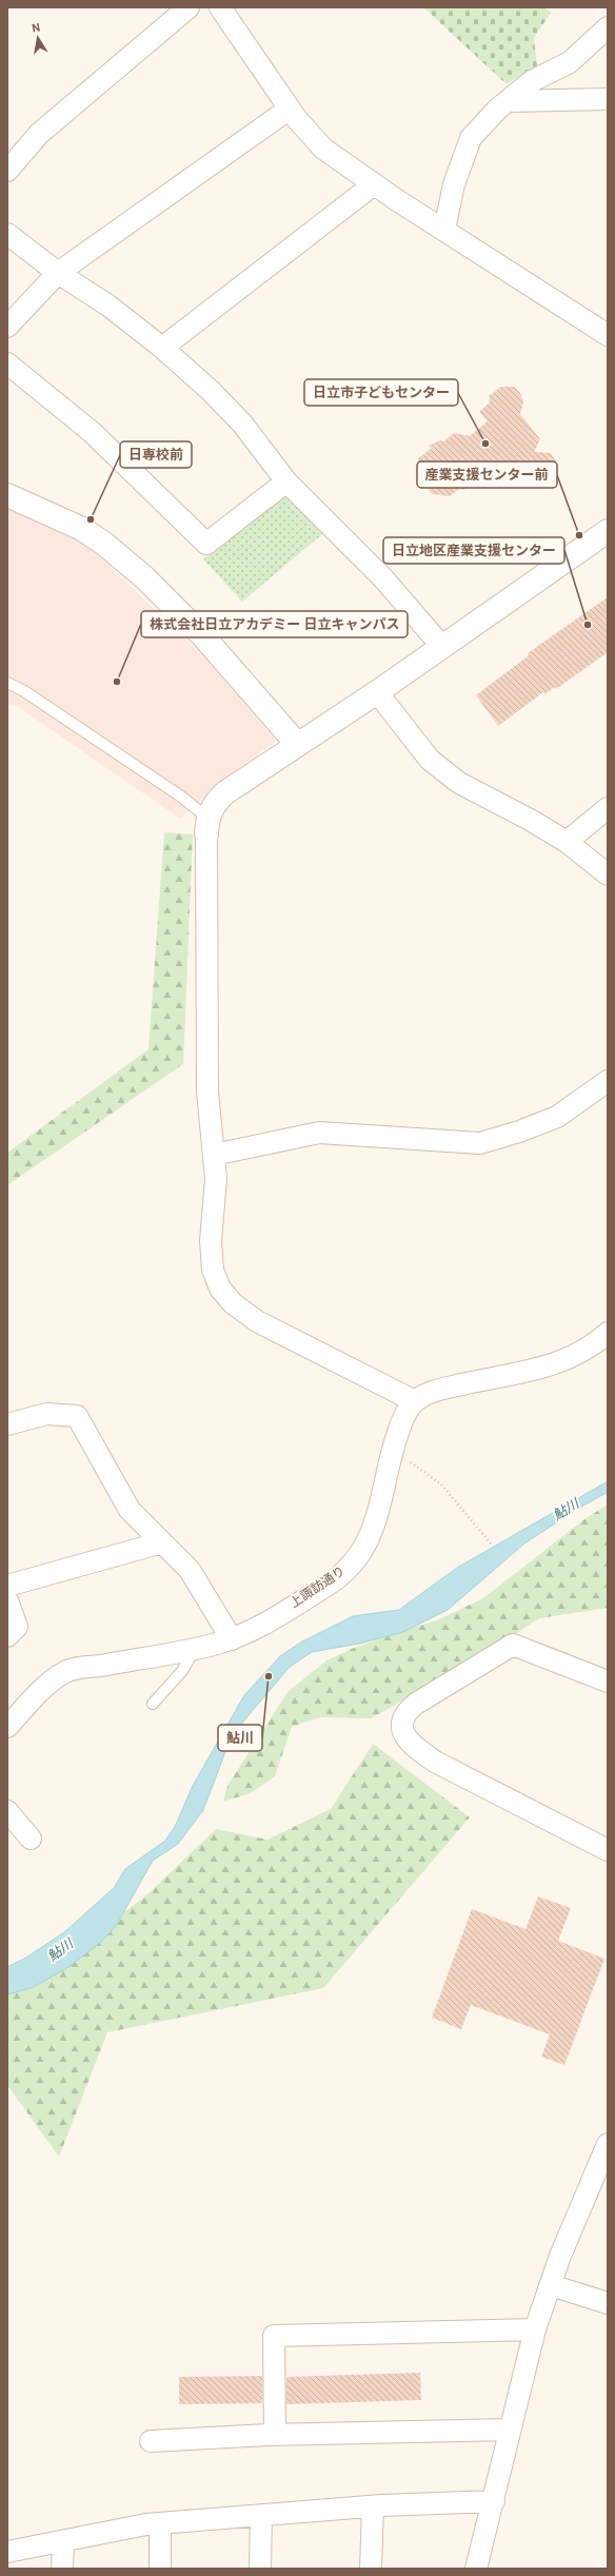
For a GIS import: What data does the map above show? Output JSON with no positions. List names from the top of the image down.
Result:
{
  "streets": {
    "street": ["上諏訪通り"]
  },
  "water": ["鮎川"],
  "places": [
    "日立市子どもセンター",
    "日専校前",
    "産業支援センター前",
    "日立地区産業支援センター",
    "株式会社日立アカデミー 日立キャンパス",
    "鮎川"
  ],
  "north": "top"
}
